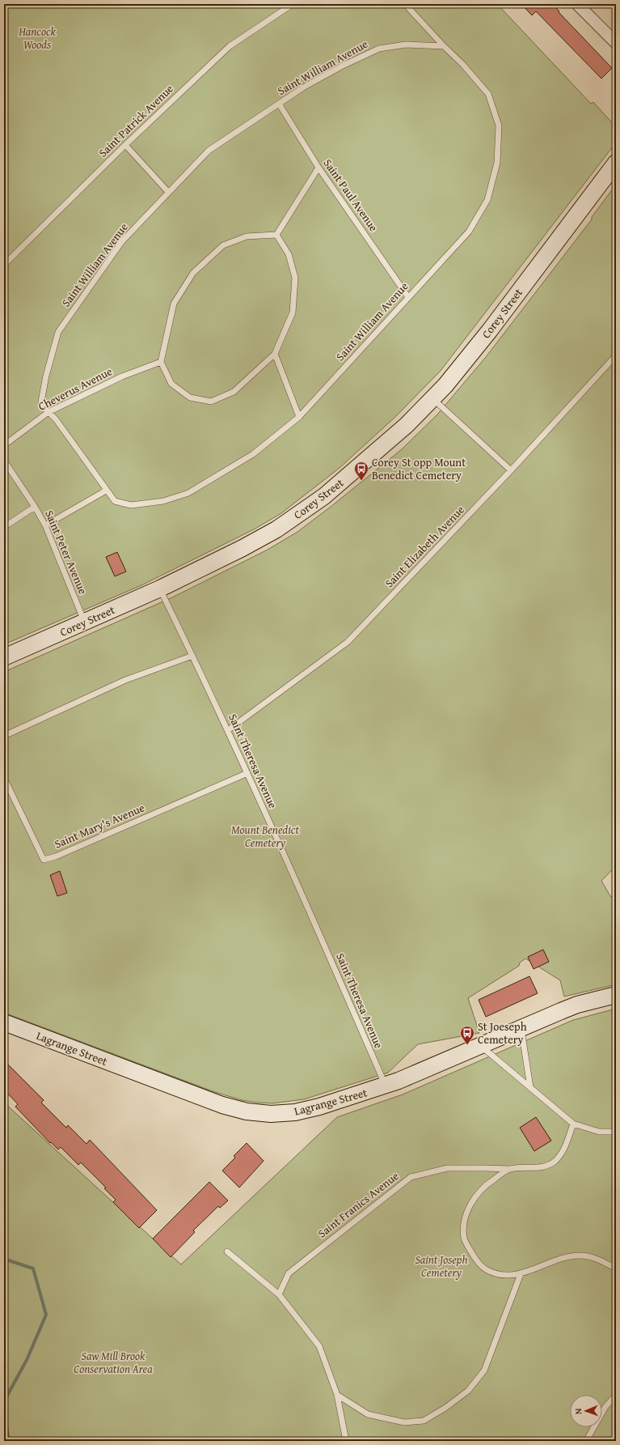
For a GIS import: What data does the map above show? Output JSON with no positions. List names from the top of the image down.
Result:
{
  "streets": {
    "street": ["Corey Street", "Lagrange Street"],
    "lane": [
      "Saint William Avenue",
      "Saint Patrick Avenue",
      "Saint Paul Avenue",
      "Cheverus Avenue",
      "Saint Elizabeth Avenue",
      "Saint Peter Avenue",
      "Saint Theresa Avenue",
      "Saint Mary's Avenue",
      "Saint Franics Avenue"
    ]
  },
  "crossings": [
    ["Saint William Avenue", "Saint Paul Avenue"],
    ["Saint William Avenue", "Cheverus Avenue"],
    ["Corey Street", "Saint Peter Avenue"],
    ["Corey Street", "Saint Theresa Avenue"],
    ["Saint Elizabeth Avenue", "Saint Theresa Avenue"],
    ["Saint Theresa Avenue", "Saint Mary's Avenue"],
    ["Saint Theresa Avenue", "Lagrange Street"]
  ],
  "parks": [
    "Hancock Woods",
    "Mount Benedict Cemetery",
    "Saint Joseph Cemetery",
    "Saw Mill Brook Conservation Area"
  ],
  "places": {
    "bus stop": ["Corey St opp Mount Benedict Cemetery", "St Joeseph Cemetery"]
  },
  "north": "left"
}
